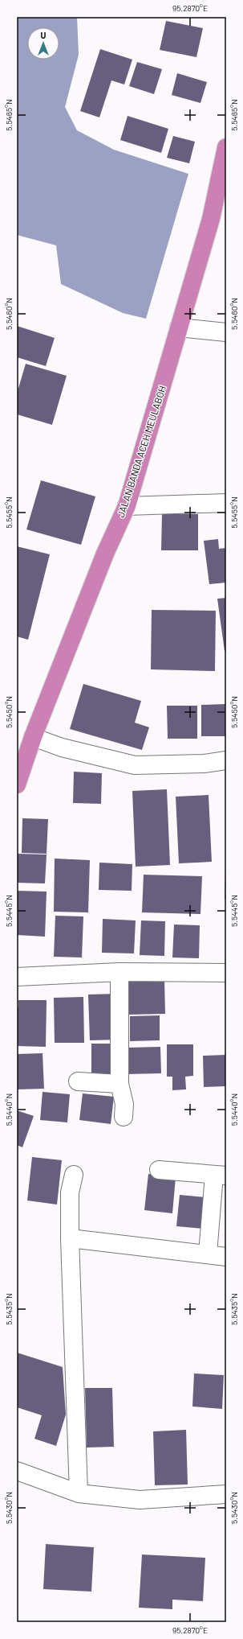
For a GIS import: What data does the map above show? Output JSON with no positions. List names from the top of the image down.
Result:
{
  "streets": {
    "highway": ["JALAN BANDA ACEH MEULABOH"]
  },
  "north": "top",
  "coordinates": [
    "95.2870°E",
    "5.5465°N",
    "5.5460°N",
    "5.5455°N",
    "5.5450°N",
    "5.5445°N",
    "5.5440°N",
    "5.5435°N",
    "5.5430°N"
  ]
}
